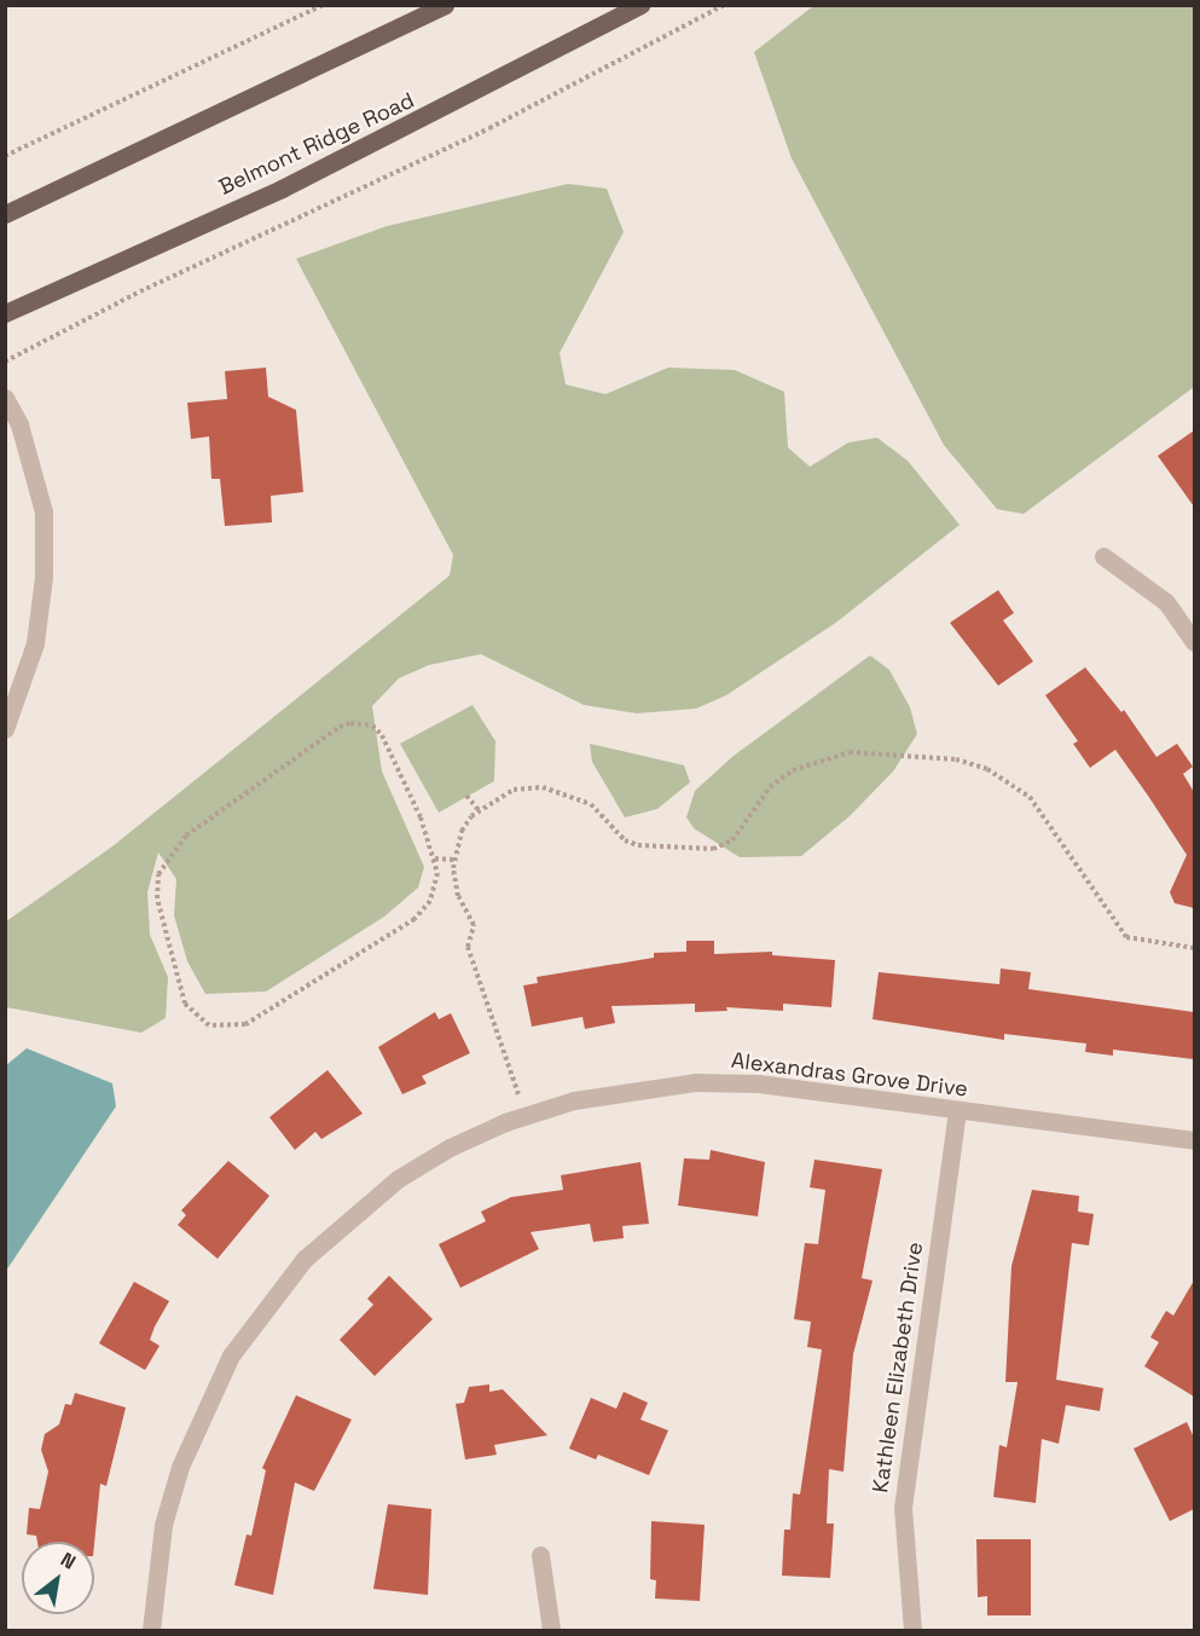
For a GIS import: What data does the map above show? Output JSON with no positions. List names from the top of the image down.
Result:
{
  "streets": {
    "main road": ["Belmont Ridge Road"],
    "street": ["Alexandras Grove Drive", "Kathleen Elizabeth Drive"]
  },
  "crossings": [
    ["Alexandras Grove Drive", "Kathleen Elizabeth Drive"]
  ],
  "north": "top right"
}
